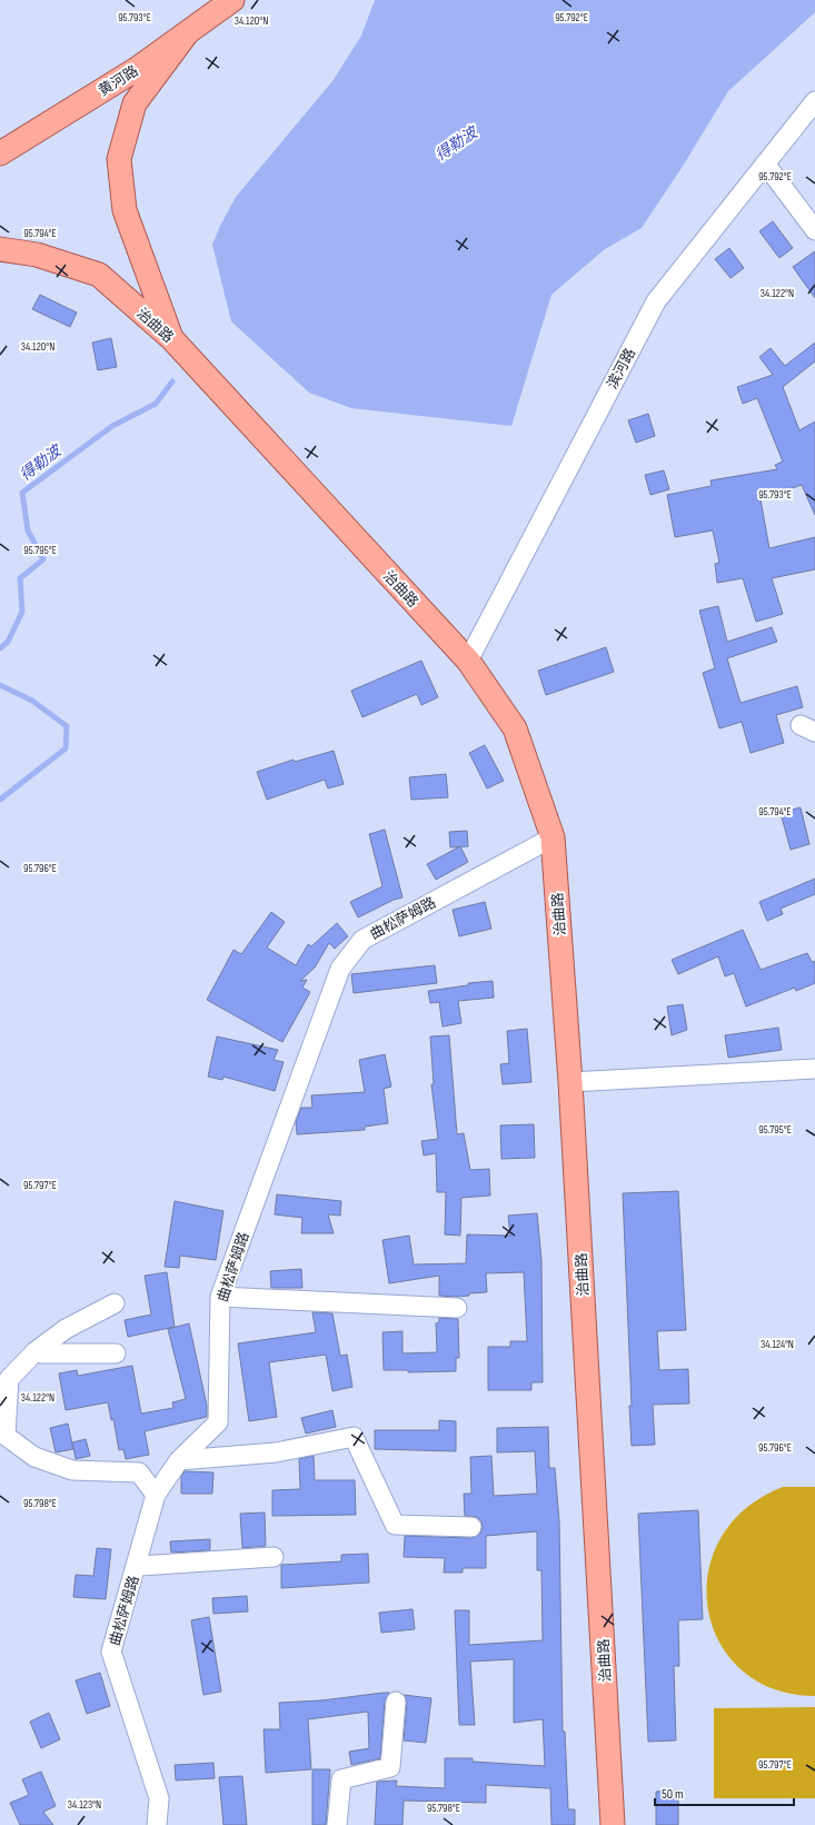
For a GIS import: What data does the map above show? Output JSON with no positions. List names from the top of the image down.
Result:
{
  "streets": {
    "main road": ["黄河路", "治曲路"],
    "street": ["滨河路", "曲松萨姆路"]
  },
  "crossings": [
    ["治曲路", "滨河路"],
    ["治曲路", "曲松萨姆路"]
  ],
  "water": ["得勒波"],
  "scale_bar": "50 m",
  "coordinates": [
    "95.793°E",
    "95.792°E",
    "34.120°N",
    "95.794°E",
    "34.122°N",
    "95.795°E",
    "95.796°E",
    "95.797°E",
    "34.124°N",
    "95.798°E",
    "34.123°N"
  ]
}
